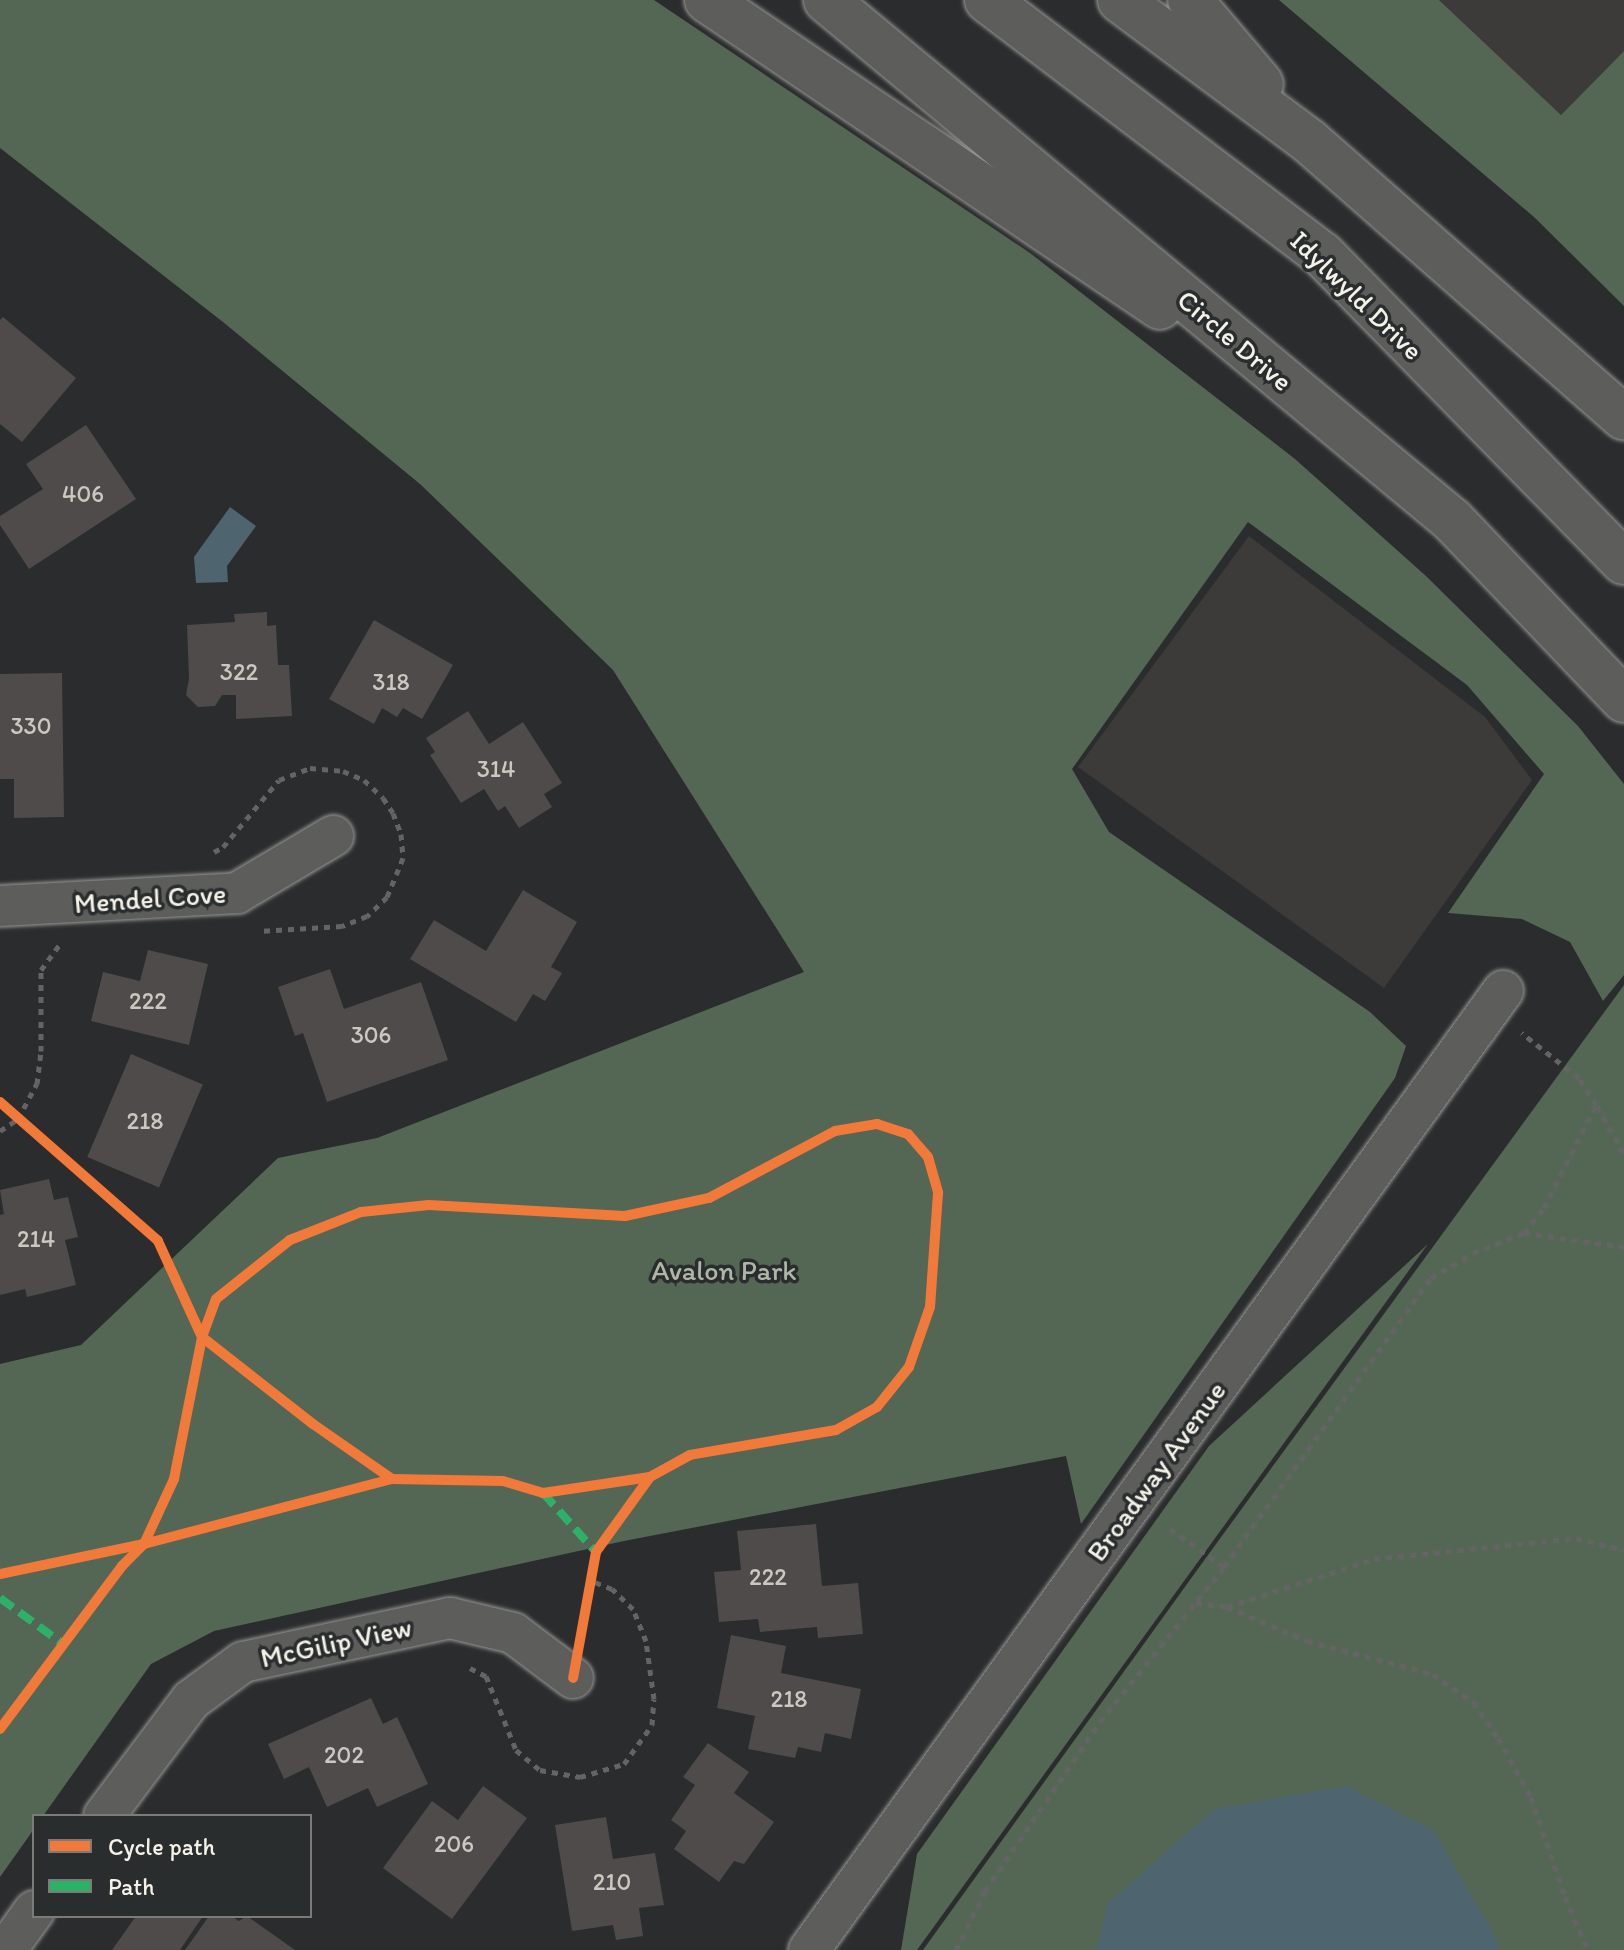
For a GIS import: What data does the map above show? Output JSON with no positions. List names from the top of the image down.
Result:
{
  "streets": {
    "highway": ["Idylwyld Drive", "Circle Drive"],
    "street": ["Mendel Cove", "Broadway Avenue", "McGilip View"]
  },
  "parks": ["Avalon Park"],
  "house_numbers": [
    "406",
    "322",
    "318",
    "330",
    "314",
    "222",
    "306",
    "218",
    "214",
    "222",
    "218",
    "202",
    "206",
    "210"
  ],
  "legend": ["Cycle path", "Path"]
}
